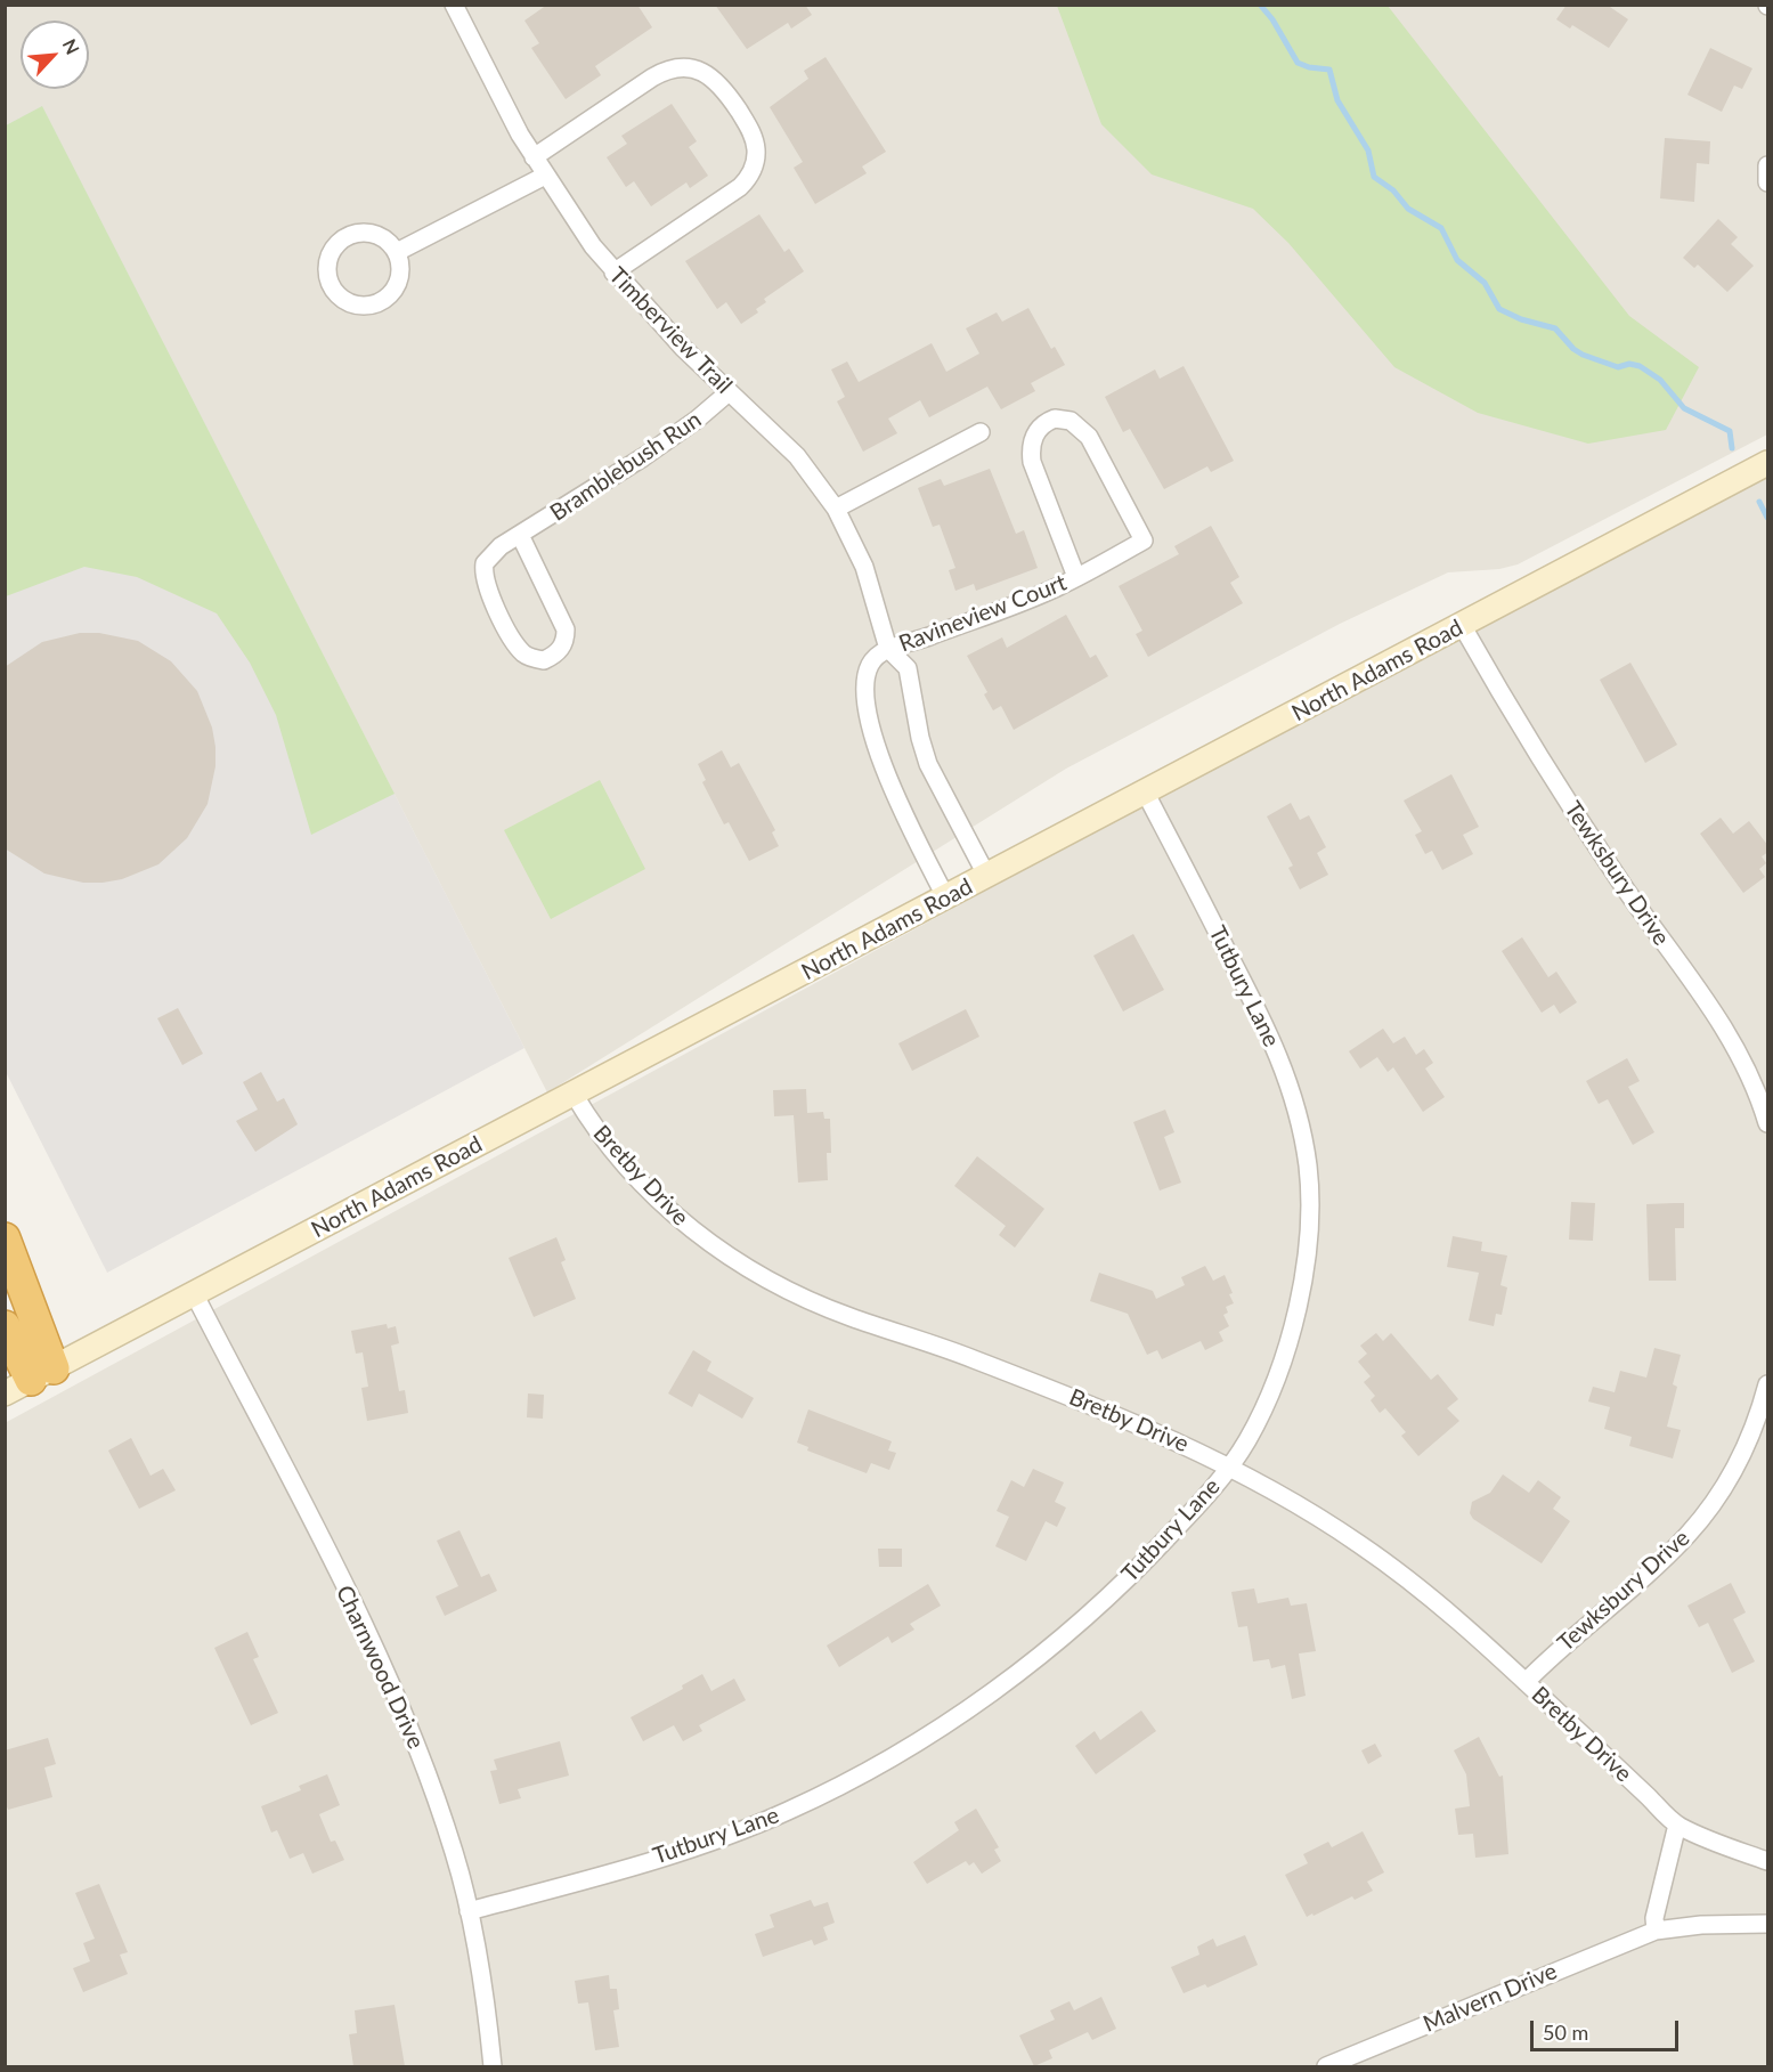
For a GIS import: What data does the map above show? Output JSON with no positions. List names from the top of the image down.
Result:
{
  "streets": {
    "street": [
      "Timberview Trail",
      "Bramblebush Run",
      "Ravineview Court",
      "North Adams Road",
      "Tewksbury Drive",
      "Tutbury Lane",
      "Bretby Drive",
      "Charnwood Drive",
      "Malvern Drive"
    ]
  },
  "crossings": [
    ["Timberview Trail", "Bramblebush Run"],
    ["Timberview Trail", "Ravineview Court"],
    ["Timberview Trail", "North Adams Road"],
    ["North Adams Road", "Tewksbury Drive"],
    ["North Adams Road", "Tutbury Lane"],
    ["North Adams Road", "Bretby Drive"],
    ["North Adams Road", "Charnwood Drive"],
    ["Tewksbury Drive", "Bretby Drive"],
    ["Tutbury Lane", "Bretby Drive"],
    ["Tutbury Lane", "Charnwood Drive"]
  ],
  "scale_bar": "50 m",
  "north": "top right"
}
